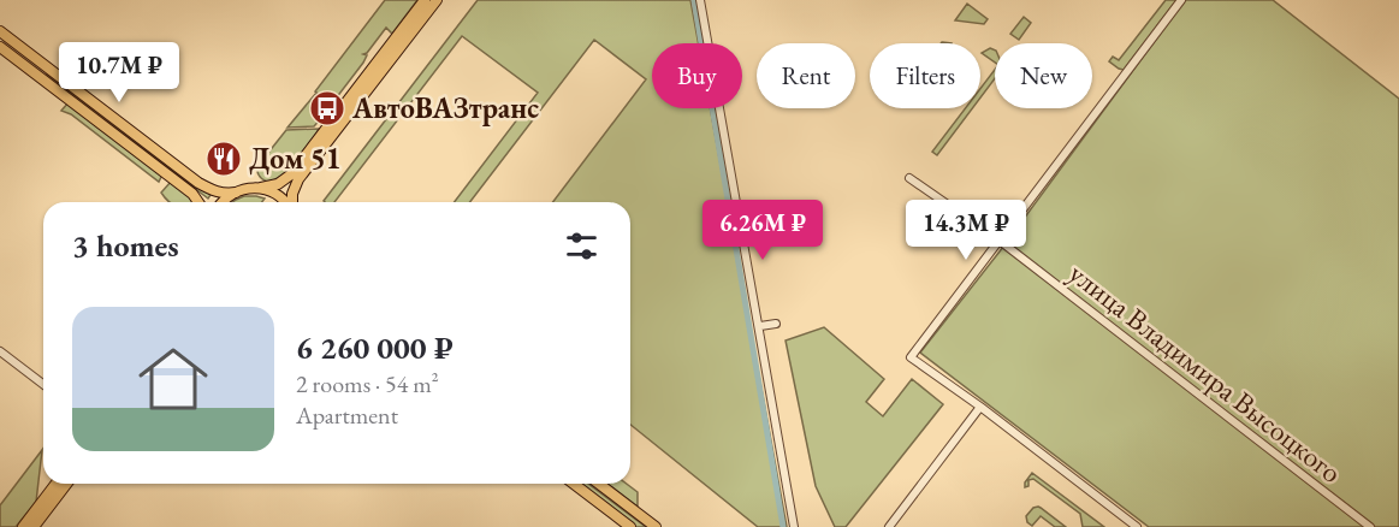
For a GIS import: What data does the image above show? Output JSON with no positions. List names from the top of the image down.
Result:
{
  "streets": {
    "street": ["улица Владимира Высоцкого"]
  },
  "places": {
    "bus stop": ["АвтоВАЗтранс"],
    "restaurant": ["Дом 51"]
  },
  "page": {
    "price": ["10.7M ₽", "6.26M ₽", "14.3M ₽"],
    "chip": [
      "Buy",
      "Rent",
      "Filters",
      "New"
    ],
    "heading": "3 homes",
    "list": [
      {
        "name": "6 260 000 ₽",
        "note": "2 rooms · 54 m² · Apartment"
      }
    ]
  }
}
